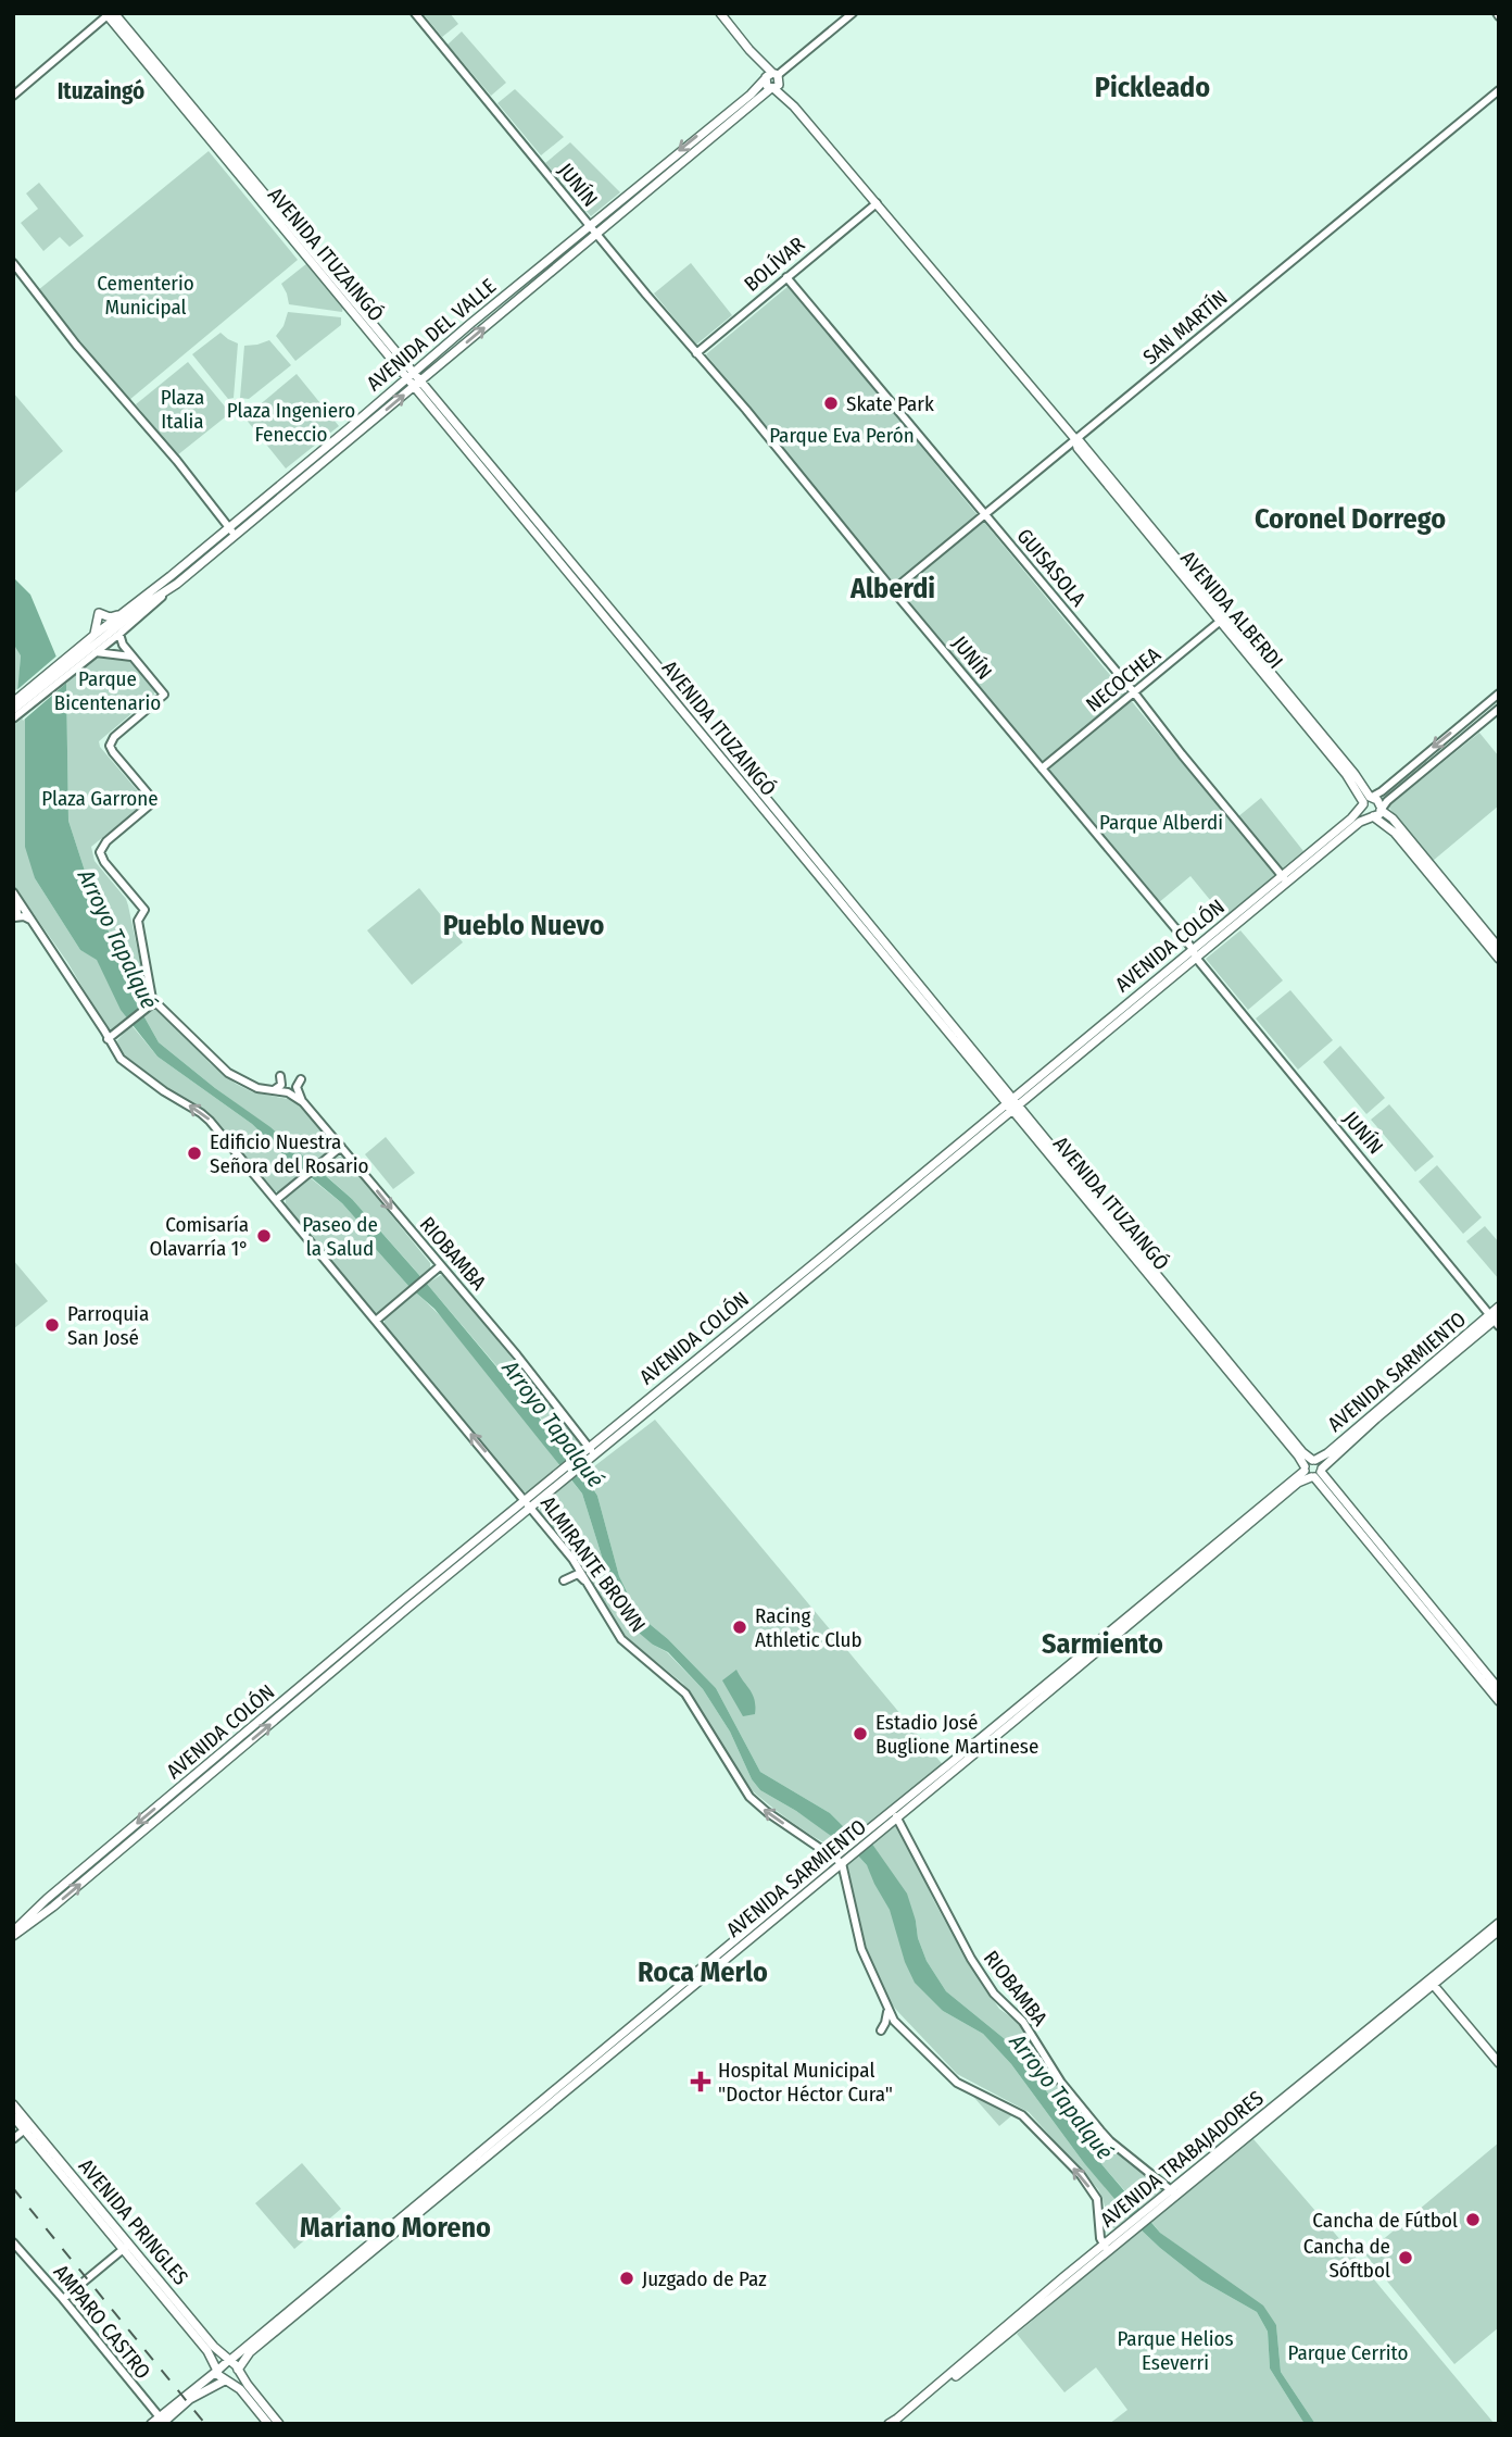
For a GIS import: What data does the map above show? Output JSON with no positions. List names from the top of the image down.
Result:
{
  "streets": {
    "main road": [
      "AVENIDA ITUZAINGÓ",
      "AVENIDA DEL VALLE",
      "AVENIDA ALBERDI",
      "AVENIDA COLÓN",
      "AVENIDA SARMIENTO",
      "AVENIDA TRABAJADORES",
      "AVENIDA PRINGLES"
    ],
    "street": [
      "JUNÍN",
      "BOLÍVAR",
      "SAN MARTÍN",
      "GUISASOLA",
      "NECOCHEA",
      "RIOBAMBA",
      "ALMIRANTE BROWN",
      "AMPARO CASTRO"
    ]
  },
  "crossings": [
    ["JUNÍN", "BOLÍVAR"],
    ["JUNÍN", "SAN MARTÍN"],
    ["JUNÍN", "AVENIDA DEL VALLE"],
    ["JUNÍN", "NECOCHEA"],
    ["JUNÍN", "AVENIDA COLÓN"],
    ["JUNÍN", "AVENIDA SARMIENTO"],
    ["AVENIDA ITUZAINGÓ", "AVENIDA DEL VALLE"],
    ["AVENIDA ITUZAINGÓ", "AVENIDA COLÓN"],
    ["AVENIDA ITUZAINGÓ", "AVENIDA SARMIENTO"],
    ["BOLÍVAR", "GUISASOLA"],
    ["BOLÍVAR", "AVENIDA ALBERDI"],
    ["SAN MARTÍN", "GUISASOLA"],
    ["SAN MARTÍN", "AVENIDA ALBERDI"],
    ["AVENIDA DEL VALLE", "AVENIDA ALBERDI"],
    ["GUISASOLA", "NECOCHEA"],
    ["GUISASOLA", "AVENIDA COLÓN"],
    ["AVENIDA ALBERDI", "NECOCHEA"],
    ["AVENIDA ALBERDI", "AVENIDA COLÓN"],
    ["AVENIDA COLÓN", "RIOBAMBA"],
    ["AVENIDA COLÓN", "ALMIRANTE BROWN"],
    ["RIOBAMBA", "AVENIDA SARMIENTO"],
    ["RIOBAMBA", "AVENIDA TRABAJADORES"],
    ["AVENIDA SARMIENTO", "ALMIRANTE BROWN"],
    ["AVENIDA SARMIENTO", "AVENIDA PRINGLES"]
  ],
  "one_way": ["ALMIRANTE BROWN"],
  "districts": [
    "Pickleado",
    "Ituzaingó",
    "Coronel Dorrego",
    "Alberdi",
    "Pueblo Nuevo",
    "Sarmiento",
    "Roca Merlo",
    "Mariano Moreno"
  ],
  "water": ["Arroyo Tapalqué"],
  "parks": [
    "Cementerio Municipal",
    "Plaza Italia",
    "Plaza Ingeniero Feneccio",
    "Parque Eva Perón",
    "Parque Bicentenario",
    "Plaza Garrone",
    "Parque Alberdi",
    "Paseo de la Salud",
    "Parque Helios Eseverri",
    "Parque Cerrito"
  ],
  "places": {
    "other": [
      "Skate Park",
      "Edificio Nuestra Señora del Rosario",
      "Comisaría Olavarría 1°",
      "Parroquia San José",
      "Racing Athletic Club",
      "Estadio José Buglione Martinese",
      "Cancha de Fútbol",
      "Cancha de Sóftbol",
      "Juzgado de Paz"
    ],
    "health": ["Hospital Municipal \"Doctor Héctor Cura\""]
  }
}
